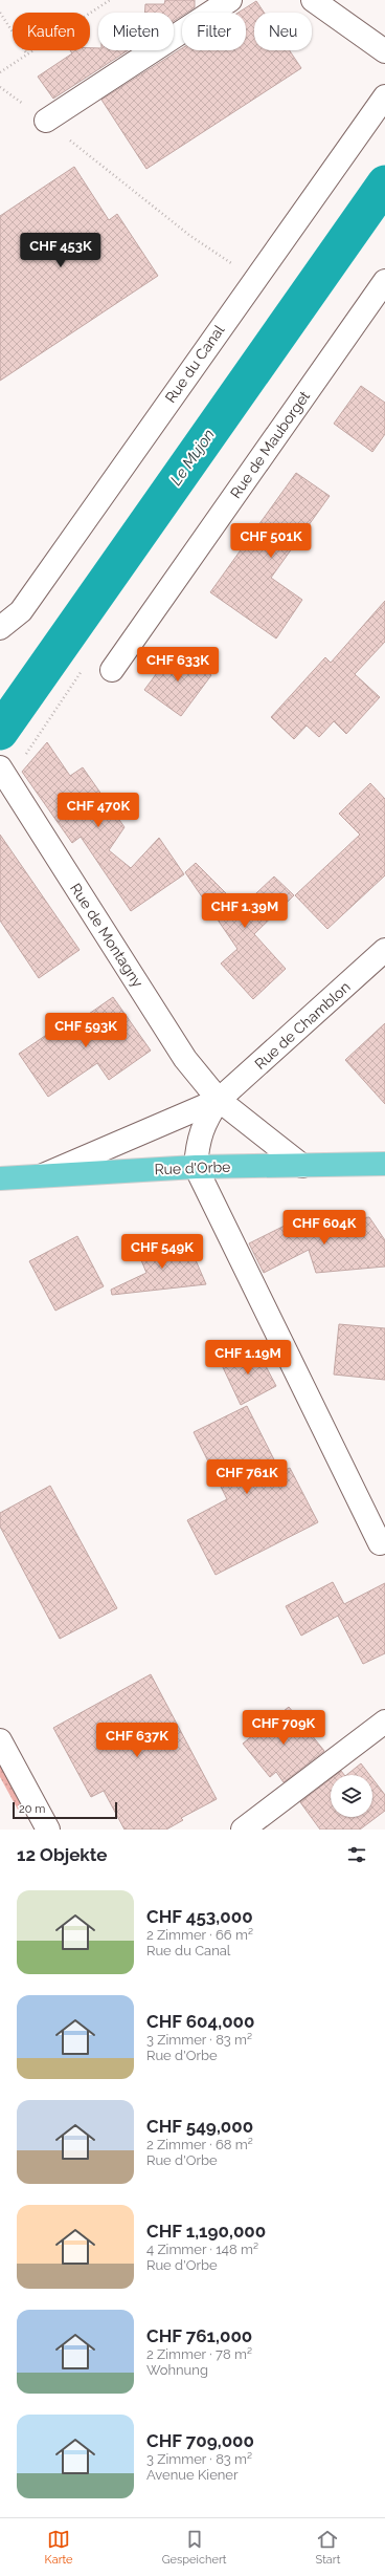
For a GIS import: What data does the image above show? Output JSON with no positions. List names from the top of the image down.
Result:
{
  "streets": {
    "main road": ["Rue d'Orbe"],
    "street": [
      "Rue du Canal",
      "Rue de Mauborget",
      "Rue de Montagny",
      "Rue de Chamblon"
    ]
  },
  "crossings": [
    ["Rue de Montagny", "Rue de Chamblon"],
    ["Rue de Chamblon", "Rue d'Orbe"]
  ],
  "water": ["Le Mujon"],
  "scale_bar": "20 m",
  "page": {
    "chip": [
      "Kaufen",
      "Mieten",
      "Filter",
      "Neu"
    ],
    "price": [
      "CHF 453K",
      "CHF 501K",
      "CHF 633K",
      "CHF 470K",
      "CHF 1.39M",
      "CHF 593K",
      "CHF 604K",
      "CHF 549K",
      "CHF 1.19M",
      "CHF 761K",
      "CHF 709K",
      "CHF 637K"
    ],
    "scale": "20 m",
    "heading": "12 Objekte",
    "list": [
      {
        "name": "CHF 453,000",
        "note": "2 Zimmer · 66 m² · Rue du Canal"
      },
      {
        "name": "CHF 604,000",
        "note": "3 Zimmer · 83 m² · Rue d'Orbe"
      },
      {
        "name": "CHF 549,000",
        "note": "2 Zimmer · 68 m² · Rue d'Orbe"
      },
      {
        "name": "CHF 1,190,000",
        "note": "4 Zimmer · 148 m² · Rue d'Orbe"
      },
      {
        "name": "CHF 761,000",
        "note": "2 Zimmer · 78 m² · Wohnung"
      },
      {
        "name": "CHF 709,000",
        "note": "3 Zimmer · 83 m² · Avenue Kiener"
      }
    ],
    "tabs": ["Karte", "Gespeichert", "Start"]
  }
}
